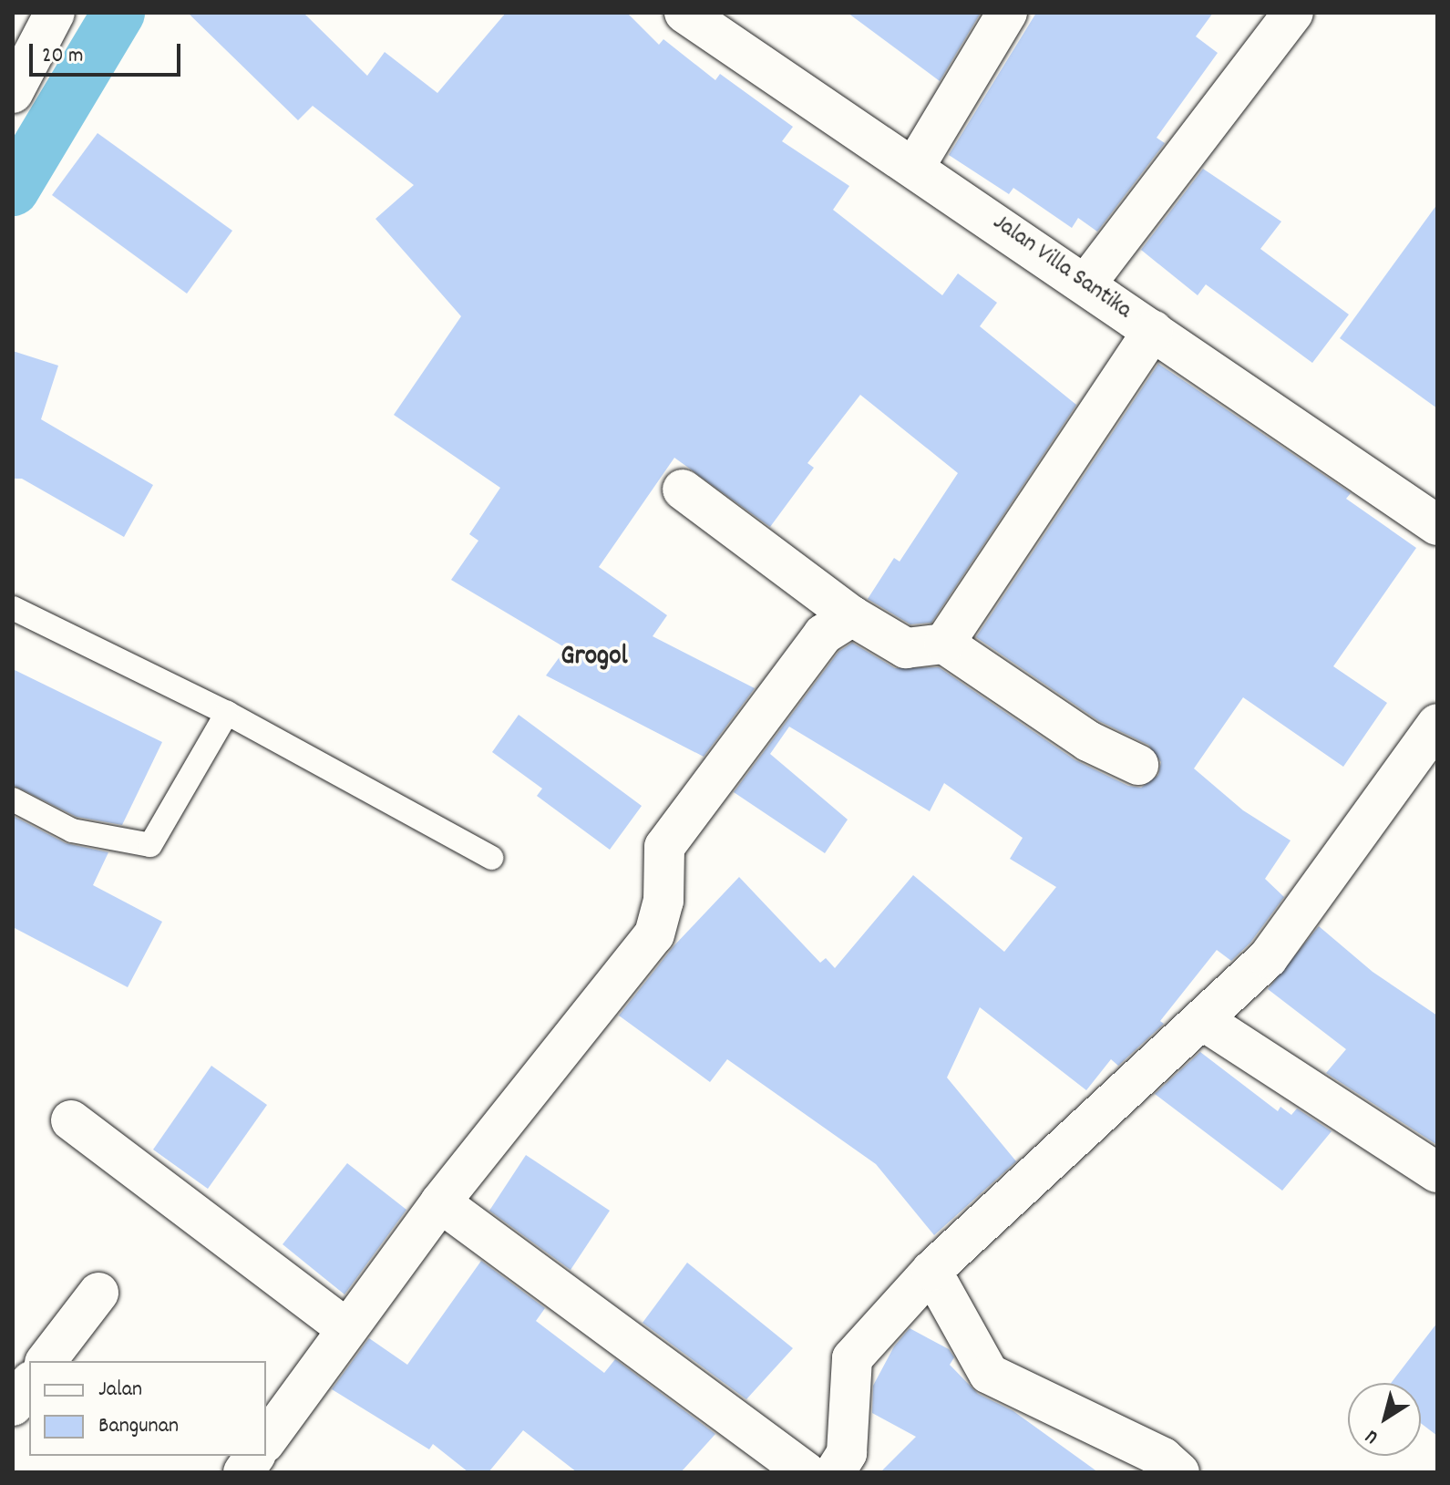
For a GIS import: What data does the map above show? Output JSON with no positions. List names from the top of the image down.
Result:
{
  "streets": {
    "street": ["Jalan Villa Santika"]
  },
  "districts": ["Grogol"],
  "legend": ["Jalan", "Bangunan"],
  "scale_bar": "20 m",
  "north": "bottom left"
}
